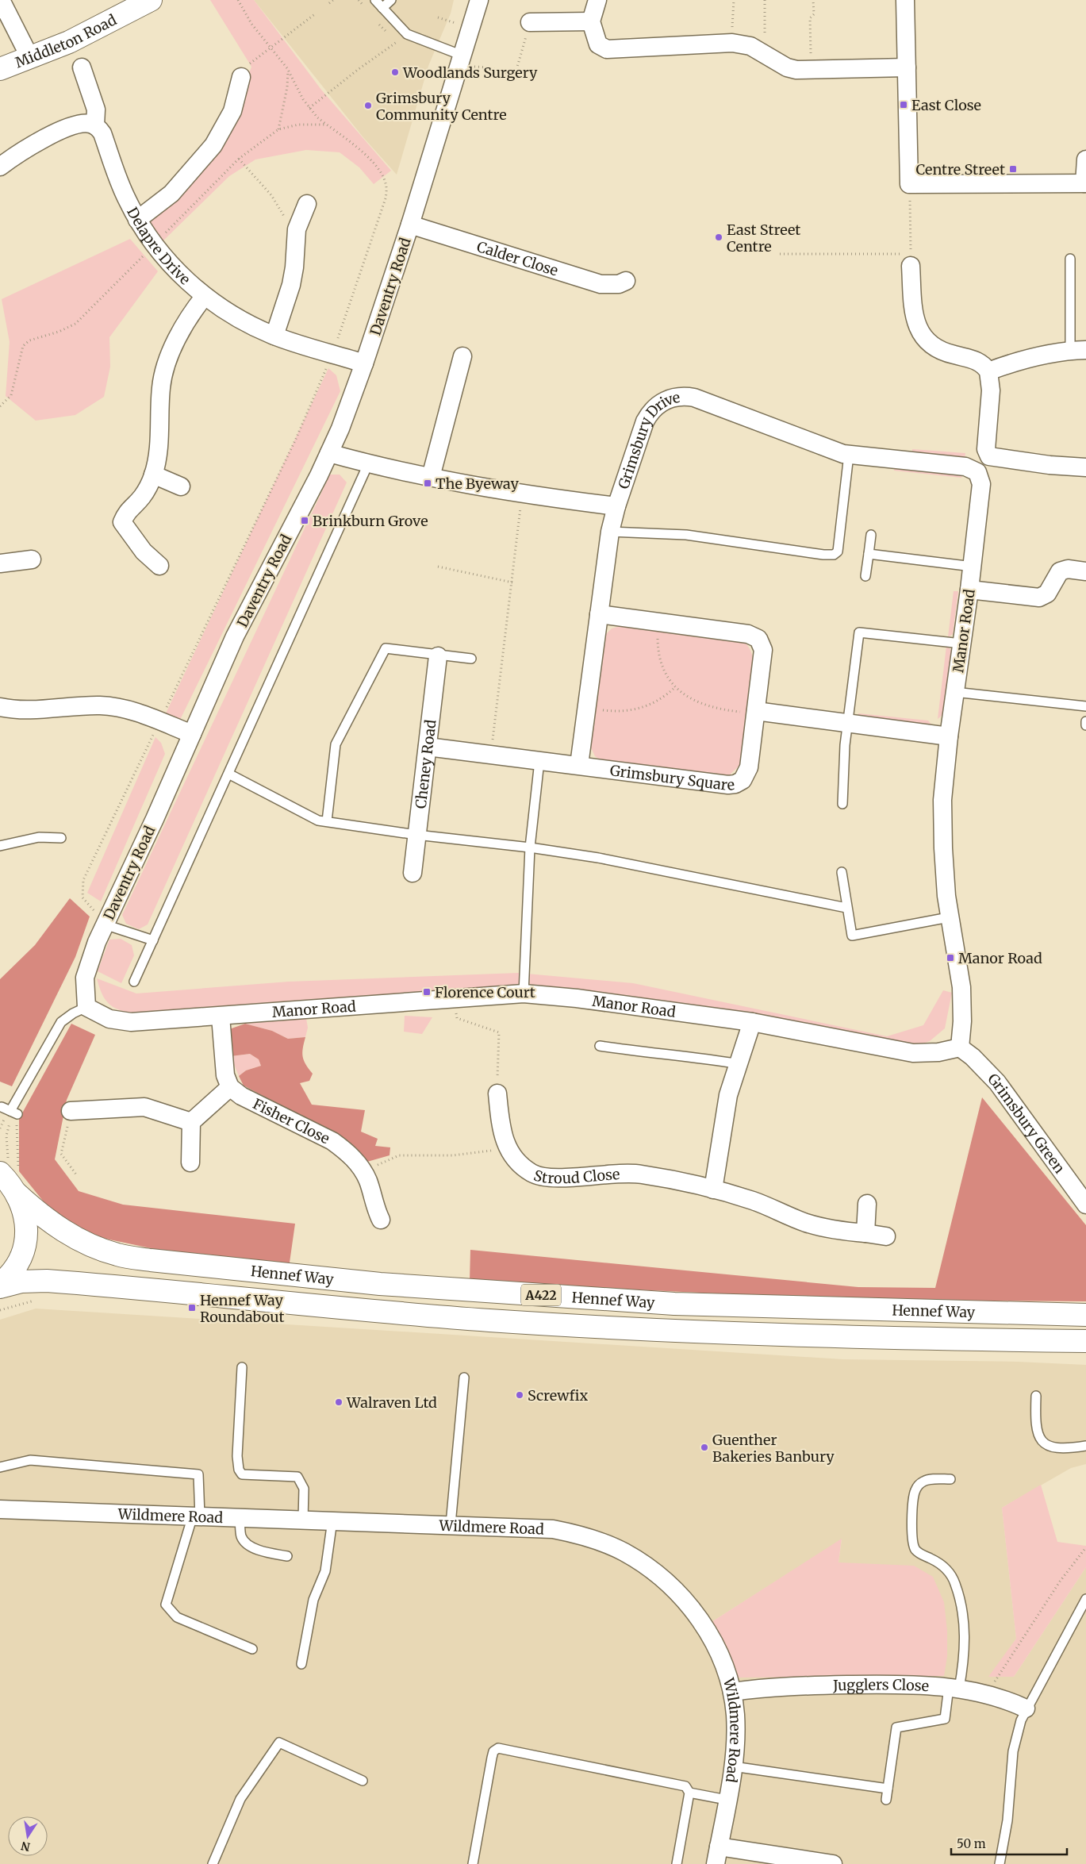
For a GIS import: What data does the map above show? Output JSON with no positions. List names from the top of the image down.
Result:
{
  "streets": {
    "main road": ["Middleton Road", "Hennef Way", "A422"],
    "street": [
      "Delapre Drive",
      "Calder Close",
      "Daventry Road",
      "Grimsbury Drive",
      "Manor Road",
      "Cheney Road",
      "Grimsbury Square",
      "Fisher Close",
      "Grimsbury Green",
      "Stroud Close",
      "Wildmere Road",
      "Jugglers Close"
    ]
  },
  "crossings": [
    ["Delapre Drive", "Daventry Road"],
    ["Calder Close", "Daventry Road"],
    ["Daventry Road", "Grimsbury Drive"],
    ["Daventry Road", "Manor Road"],
    ["Grimsbury Drive", "Manor Road"],
    ["Manor Road", "Grimsbury Green"],
    ["Cheney Road", "Grimsbury Square"],
    ["Wildmere Road", "Jugglers Close"]
  ],
  "places": {
    "other": [
      "Woodlands Surgery",
      "Grimsbury Community Centre",
      "East Street Centre",
      "Screwfix",
      "Walraven Ltd",
      "Guenther Bakeries Banbury"
    ],
    "transit": [
      "East Close",
      "Centre Street",
      "The Byeway",
      "Brinkburn Grove",
      "Manor Road",
      "Florence Court",
      "Hennef Way Roundabout"
    ]
  },
  "scale_bar": "50 m",
  "north": "bottom"
}
